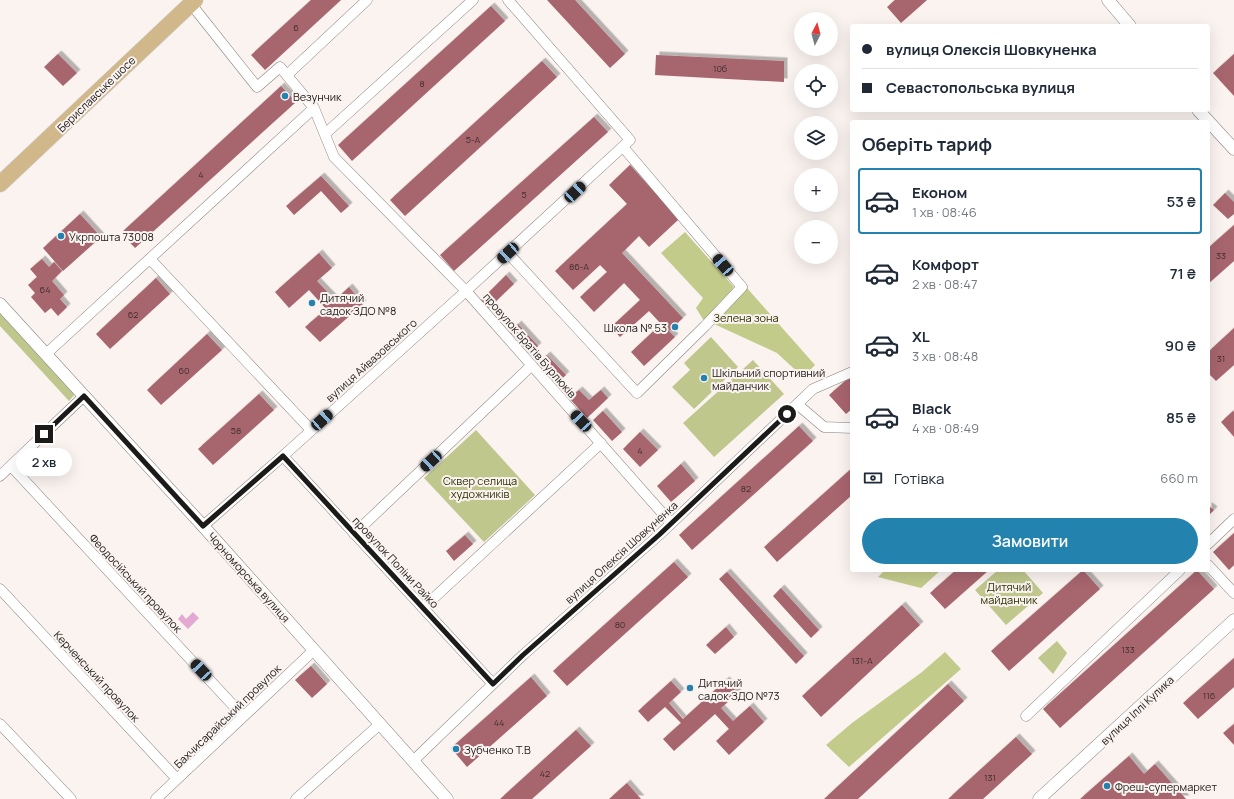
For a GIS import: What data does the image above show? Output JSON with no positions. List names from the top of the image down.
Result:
{
  "streets": {
    "main road": ["Бериславське шосе"],
    "street": [
      "провулок Братів Бурлюків",
      "вулиця Айвазовського",
      "вулиця Олексія Шовкуненка",
      "провулок Поліни Райко",
      "Чорноморська вулиця",
      "Феодосійський провулок",
      "Керченський провулок",
      "вулиця Іллі Кулика",
      "Бахчисарайський провулок"
    ]
  },
  "crossings": [
    ["провулок Братів Бурлюків", "вулиця Айвазовського"],
    ["провулок Братів Бурлюків", "вулиця Олексія Шовкуненка"],
    ["вулиця Айвазовського", "провулок Поліни Райко"],
    ["вулиця Айвазовського", "Чорноморська вулиця"],
    ["вулиця Олексія Шовкуненка", "провулок Поліни Райко"],
    ["вулиця Олексія Шовкуненка", "Чорноморська вулиця"],
    ["Чорноморська вулиця", "Бахчисарайський провулок"],
    ["Феодосійський провулок", "Бахчисарайський провулок"],
    ["Керченський провулок", "Бахчисарайський провулок"]
  ],
  "parks": ["Зелена зона", "Сквер селища художників", "Дитячий майданчик"],
  "places": [
    "Везунчик",
    "Укрпошта 73008",
    "Дитячий садок ЗДО №8",
    "Школа № 53",
    "Шкільний спортивний майданчик",
    "Дитячий садок ЗДО №73",
    "Зубченко Т.В",
    "Фреш-супермаркет"
  ],
  "house_numbers": [
    "6",
    "10б",
    "8",
    "5-А",
    "4",
    "5",
    "33",
    "86-А",
    "64",
    "62",
    "31",
    "60",
    "58",
    "4",
    "82",
    "80",
    "133",
    "131-А",
    "116",
    "44",
    "42",
    "131"
  ],
  "north": "top",
  "page": {
    "map_buttons": ["+", "−"],
    "banner": ["вулиця Олексія Шовкуненка", "Севастопольська вулиця"],
    "heading": "Оберіть тариф",
    "list": [
      {
        "name": "Економ",
        "note": "1 хв · 08:46",
        "value": "53 ₴"
      },
      {
        "name": "Комфорт",
        "note": "2 хв · 08:47",
        "value": "71 ₴"
      },
      {
        "name": "XL",
        "note": "3 хв · 08:48",
        "value": "90 ₴"
      },
      {
        "name": "Black",
        "note": "4 хв · 08:49",
        "value": "85 ₴"
      }
    ],
    "bubble": "2 хв",
    "pay": ["Готівка", "660 m"],
    "buttons": "Замовити"
  }
}
